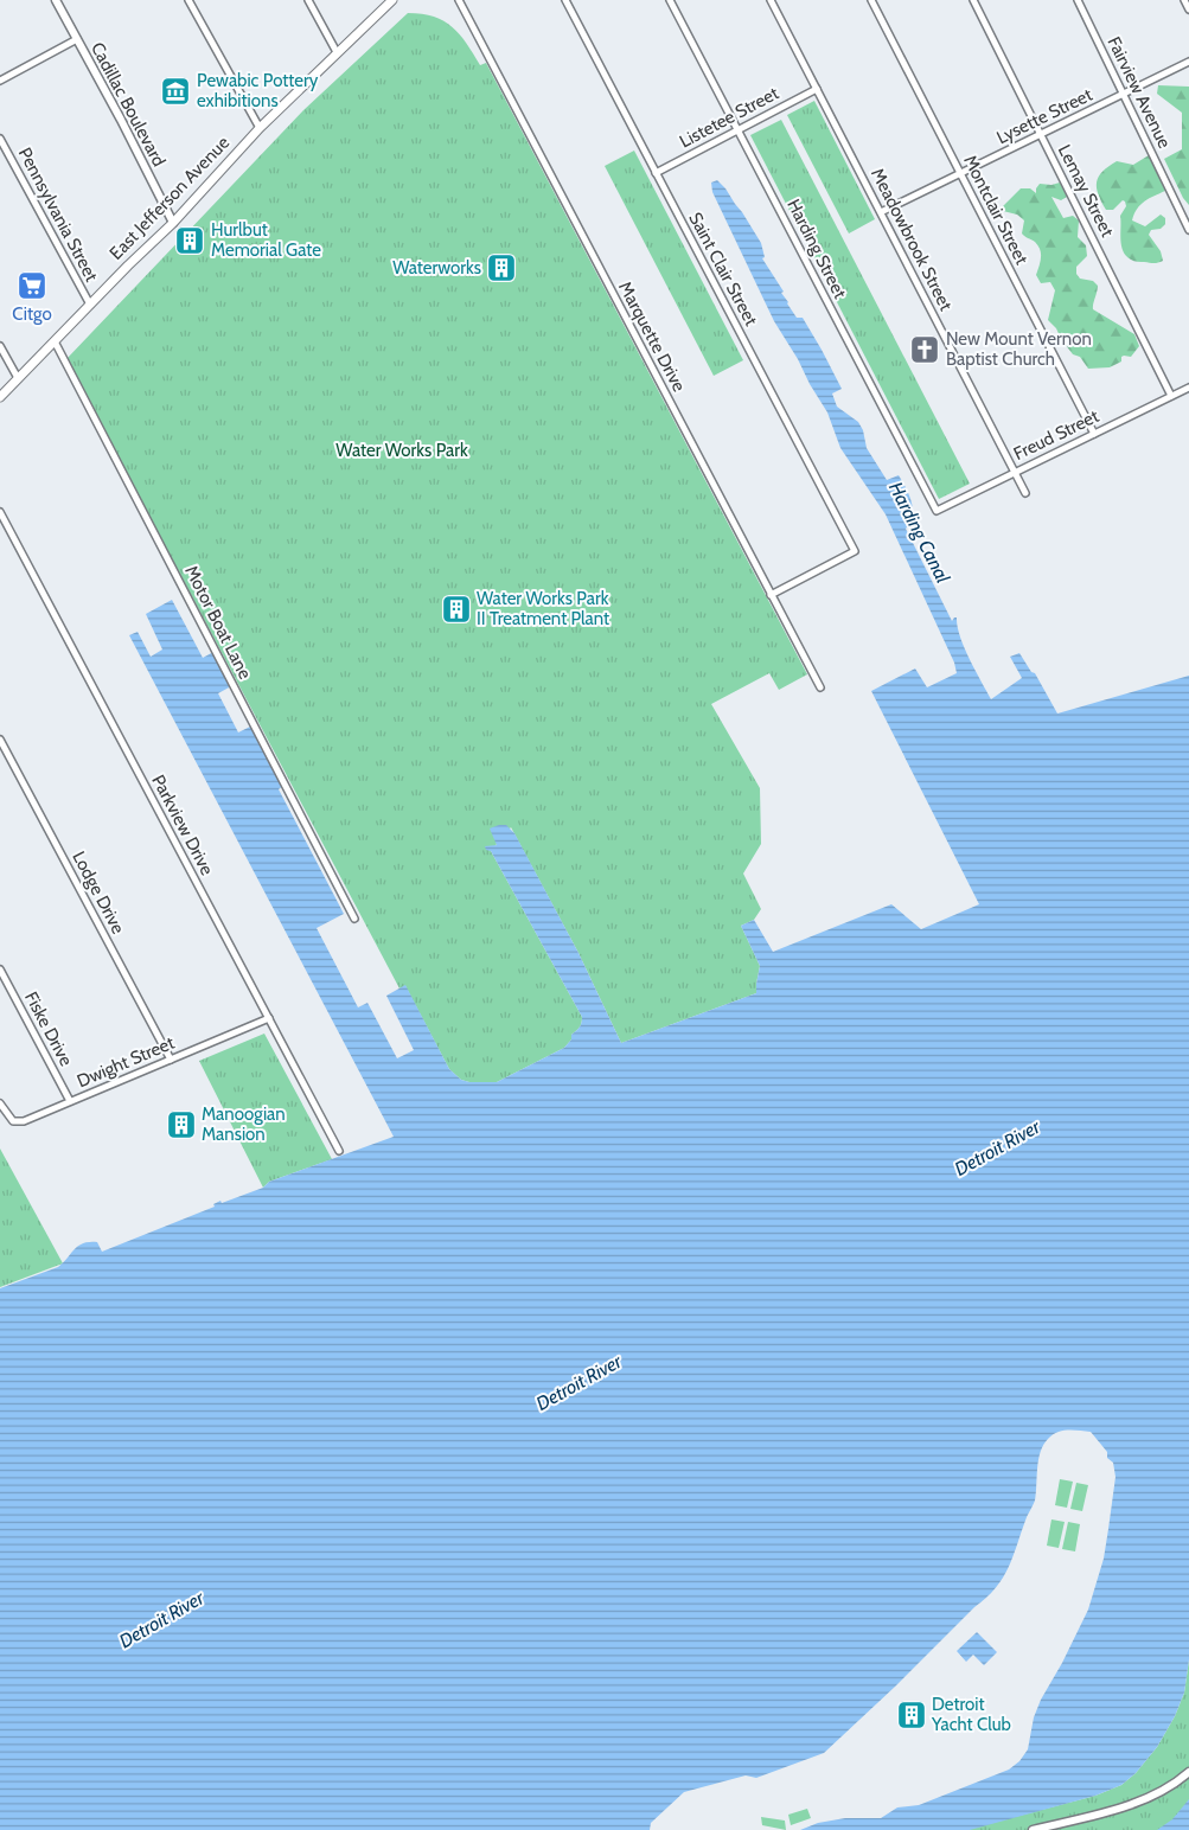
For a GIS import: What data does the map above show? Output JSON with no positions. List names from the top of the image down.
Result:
{
  "streets": {
    "main road": ["East Jefferson Avenue"],
    "street": [
      "Fairview Avenue",
      "Cadillac Boulevard",
      "Lysette Street",
      "Listetee Street",
      "Lemay Street",
      "Montclair Street",
      "Pennsylvania Street",
      "Meadowbrook Street",
      "Harding Street",
      "Saint Clair Street",
      "Marquette Drive",
      "Freud Street",
      "Motor Boat Lane",
      "Parkview Drive",
      "Lodge Drive",
      "Fiske Drive",
      "Dwight Street"
    ]
  },
  "crossings": [
    ["Fairview Avenue", "Lysette Street"],
    ["Cadillac Boulevard", "East Jefferson Avenue"],
    ["Lysette Street", "Lemay Street"],
    ["Lysette Street", "Montclair Street"],
    ["Lysette Street", "Meadowbrook Street"],
    ["Listetee Street", "Meadowbrook Street"],
    ["Listetee Street", "Harding Street"],
    ["Listetee Street", "Saint Clair Street"],
    ["Lemay Street", "Freud Street"],
    ["East Jefferson Avenue", "Pennsylvania Street"],
    ["East Jefferson Avenue", "Motor Boat Lane"],
    ["Montclair Street", "Freud Street"],
    ["Meadowbrook Street", "Freud Street"],
    ["Harding Street", "Freud Street"],
    ["Saint Clair Street", "Marquette Drive"],
    ["Parkview Drive", "Dwight Street"],
    ["Lodge Drive", "Dwight Street"],
    ["Fiske Drive", "Dwight Street"]
  ],
  "water": ["Harding Canal", "Detroit River"],
  "parks": ["Water Works Park"],
  "places": {
    "museum": ["Pewabic Pottery exhibitions"],
    "building": [
      "Hurlbut Memorial Gate",
      "Waterworks",
      "Water Works Park II Treatment Plant",
      "Manoogian Mansion",
      "Detroit Yacht Club"
    ],
    "supermarket": ["Citgo"],
    "church": ["New Mount Vernon Baptist Church"]
  }
}
